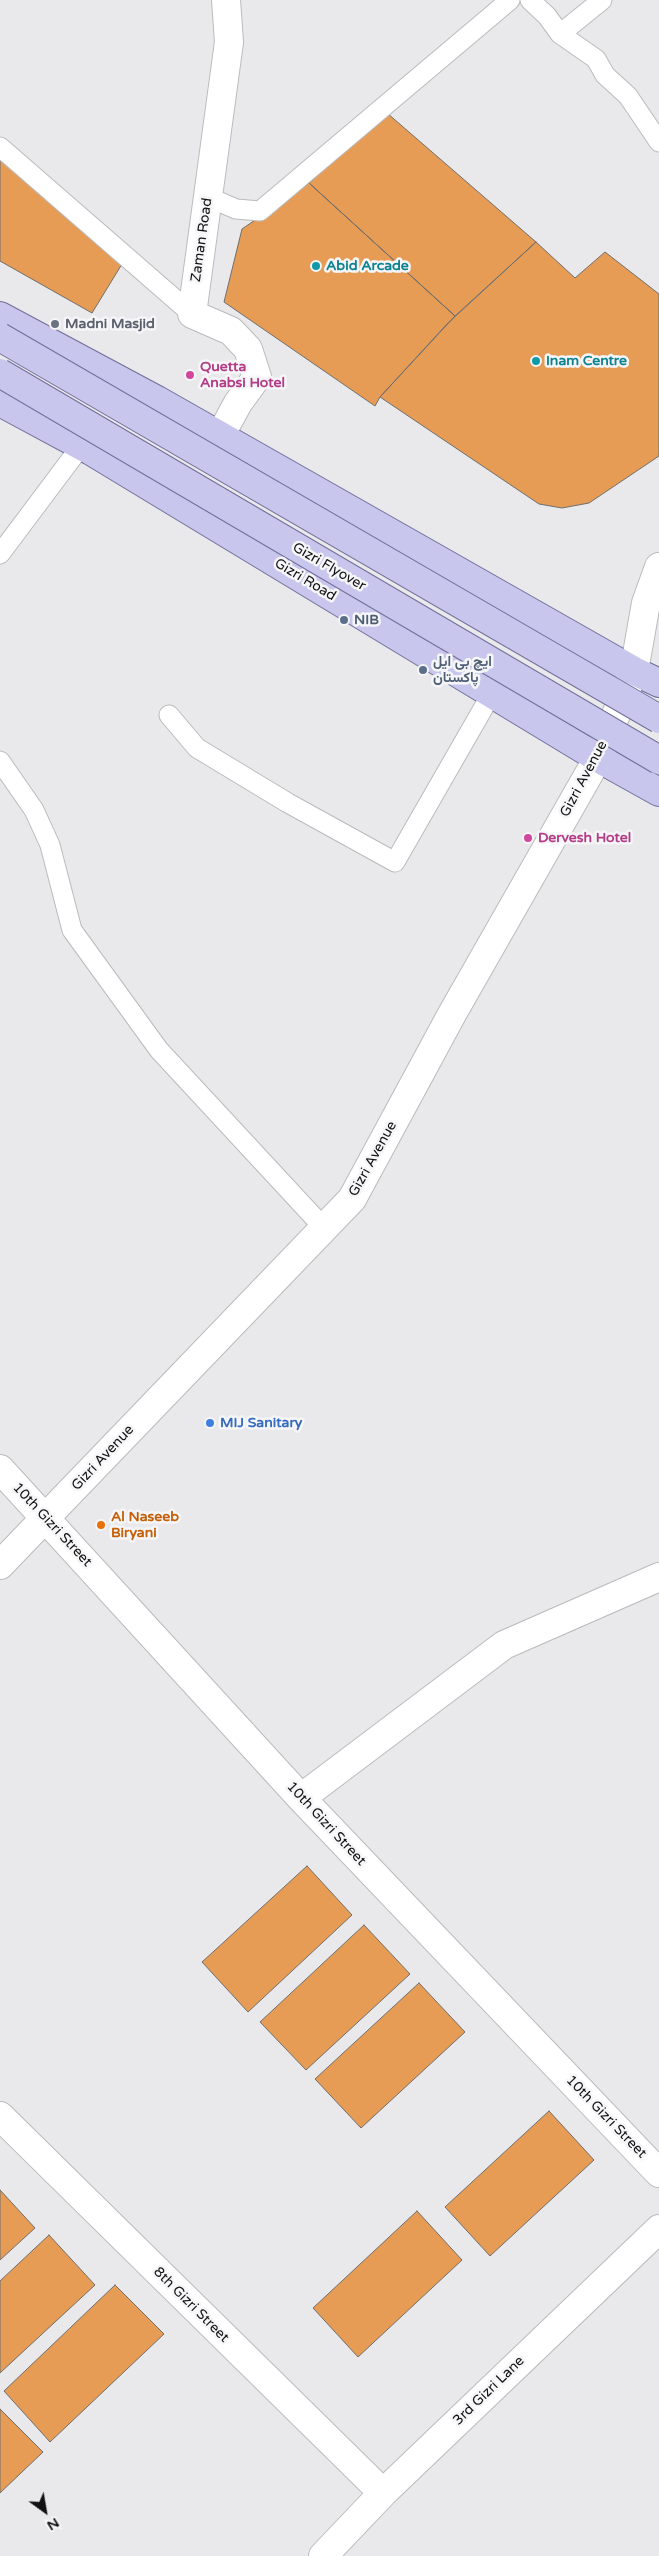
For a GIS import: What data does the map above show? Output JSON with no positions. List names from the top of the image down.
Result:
{
  "streets": {
    "main road": ["Gizri Flyover", "Gizri Road"],
    "street": [
      "Zaman Road",
      "Gizri Avenue",
      "10th Gizri Street",
      "8th Gizri Street",
      "3rd Gizri Lane"
    ]
  },
  "crossings": [
    ["Gizri Road", "Gizri Avenue"],
    ["Gizri Avenue", "10th Gizri Street"],
    ["8th Gizri Street", "3rd Gizri Lane"]
  ],
  "places": [
    "Abid Arcade",
    "Madni Masjid",
    "Inam Centre",
    "Quetta Anabsi Hotel",
    "NIB",
    "ایچ بی ایل پاکستان",
    "Dervesh Hotel",
    "MIJ Sanitary",
    "Al Naseeb Biryani"
  ],
  "north": "bottom right"
}
